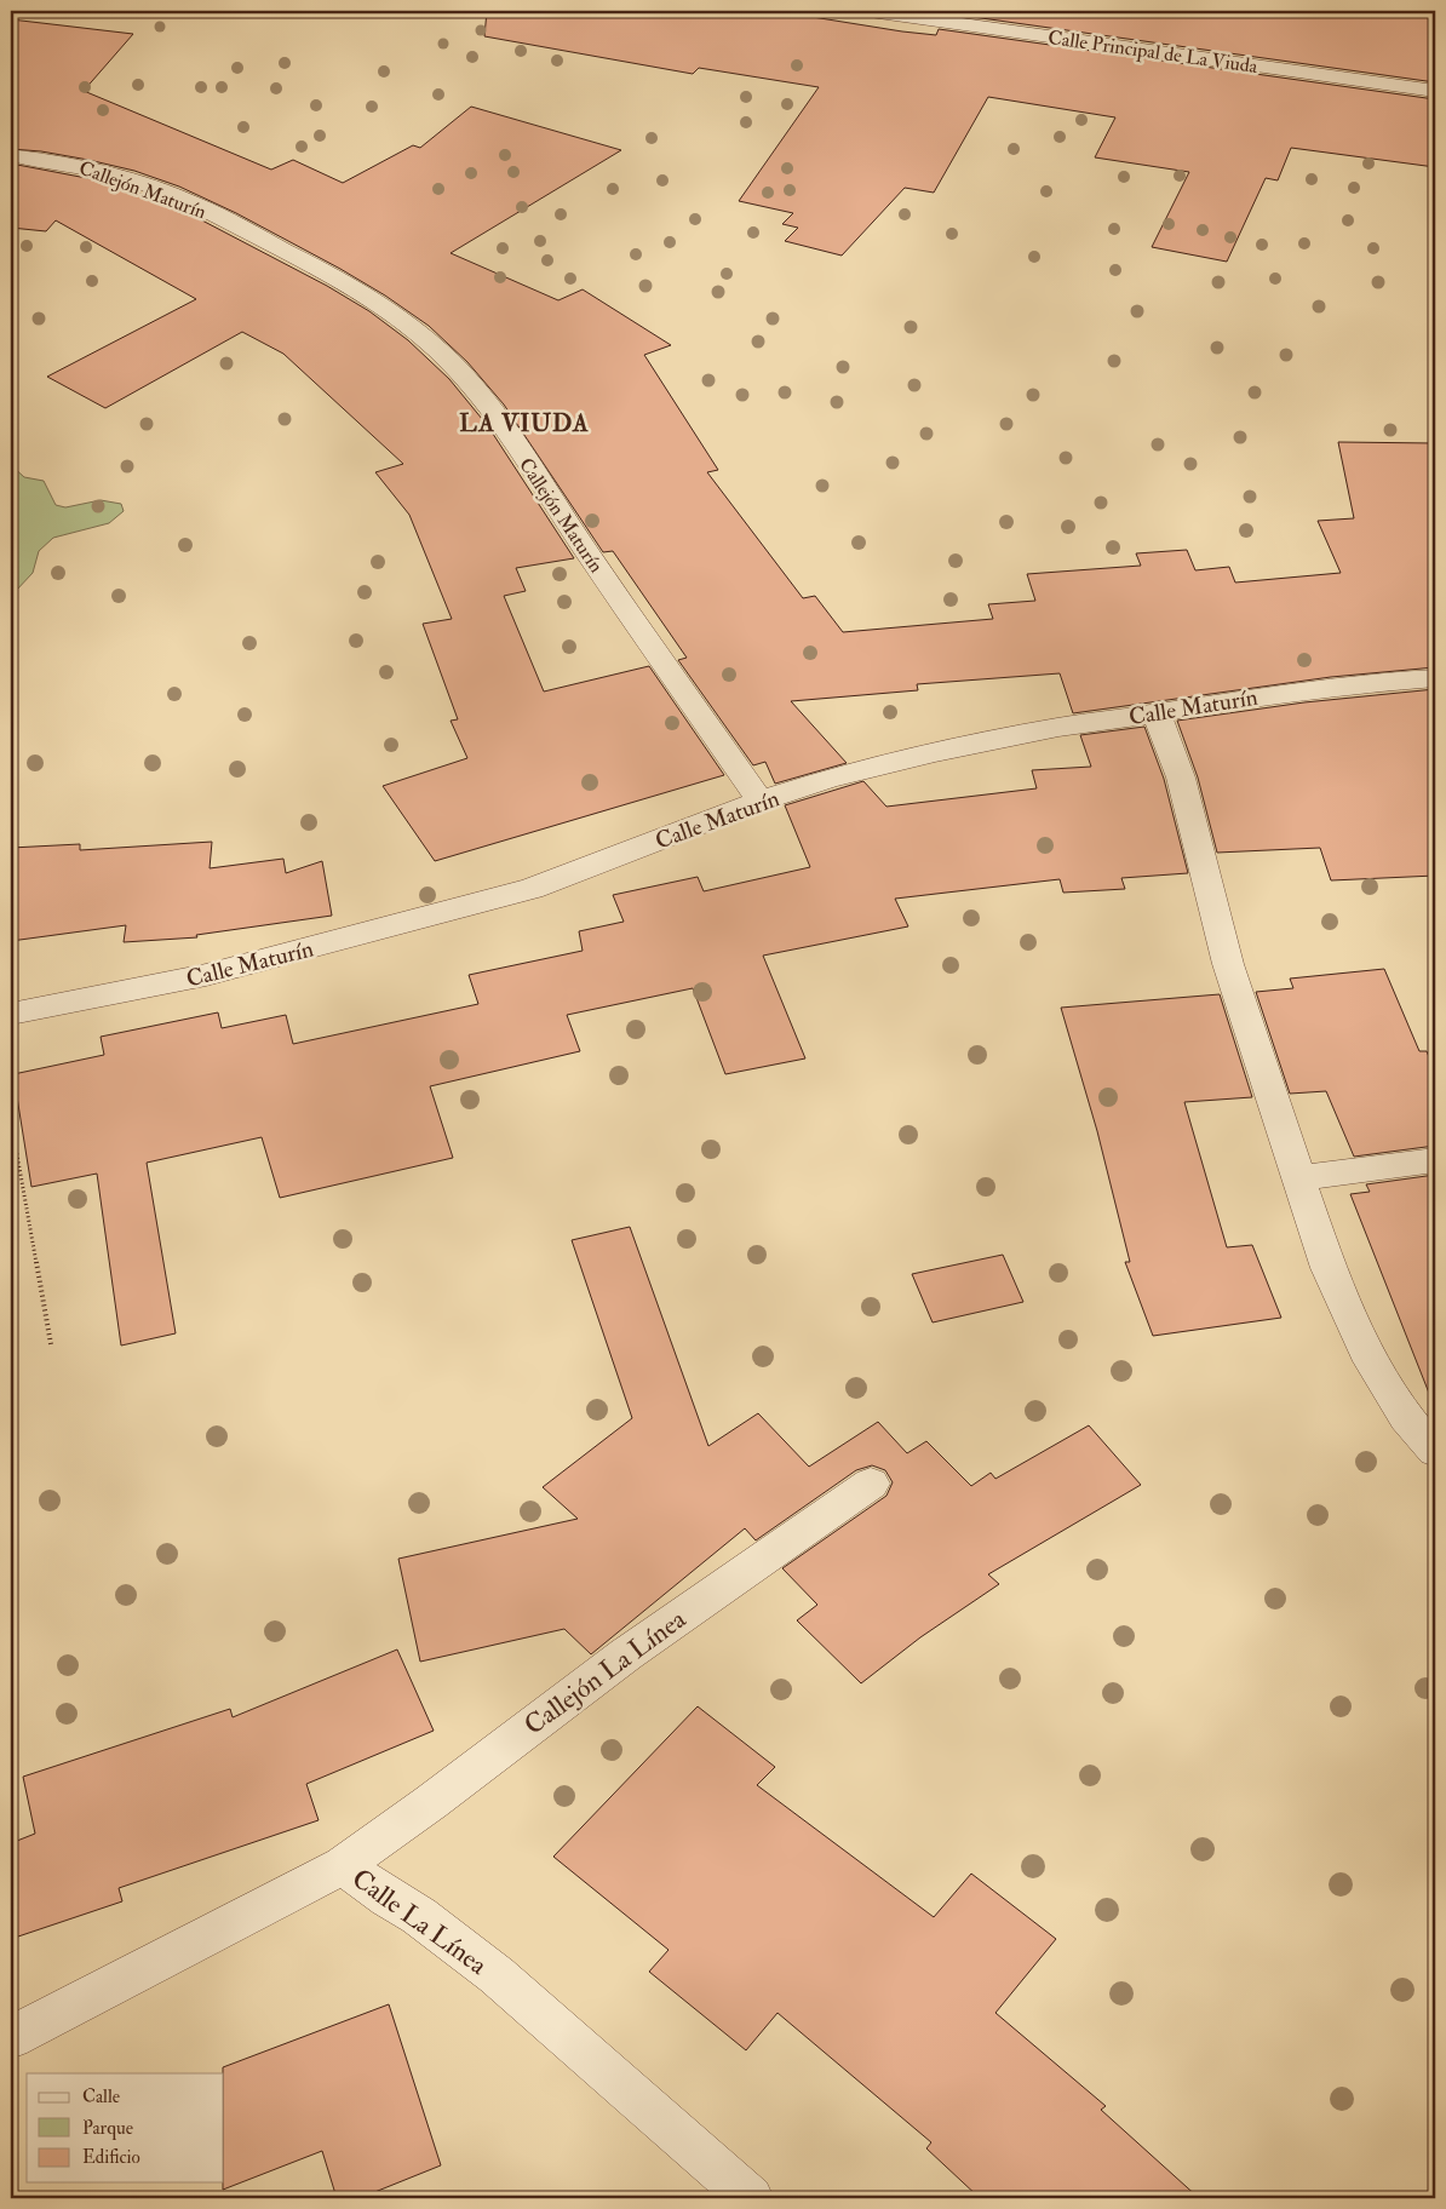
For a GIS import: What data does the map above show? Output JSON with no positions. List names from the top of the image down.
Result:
{
  "streets": {
    "street": [
      "Calle Principal de La Viuda",
      "Callejón Maturín",
      "Calle Maturín",
      "Callejón La Línea",
      "Calle La Línea"
    ]
  },
  "crossings": [
    ["Callejón Maturín", "Calle Maturín"],
    ["Callejón La Línea", "Calle La Línea"]
  ],
  "districts": ["LA VIUDA"],
  "legend": ["Calle", "Parque", "Edificio"]
}
